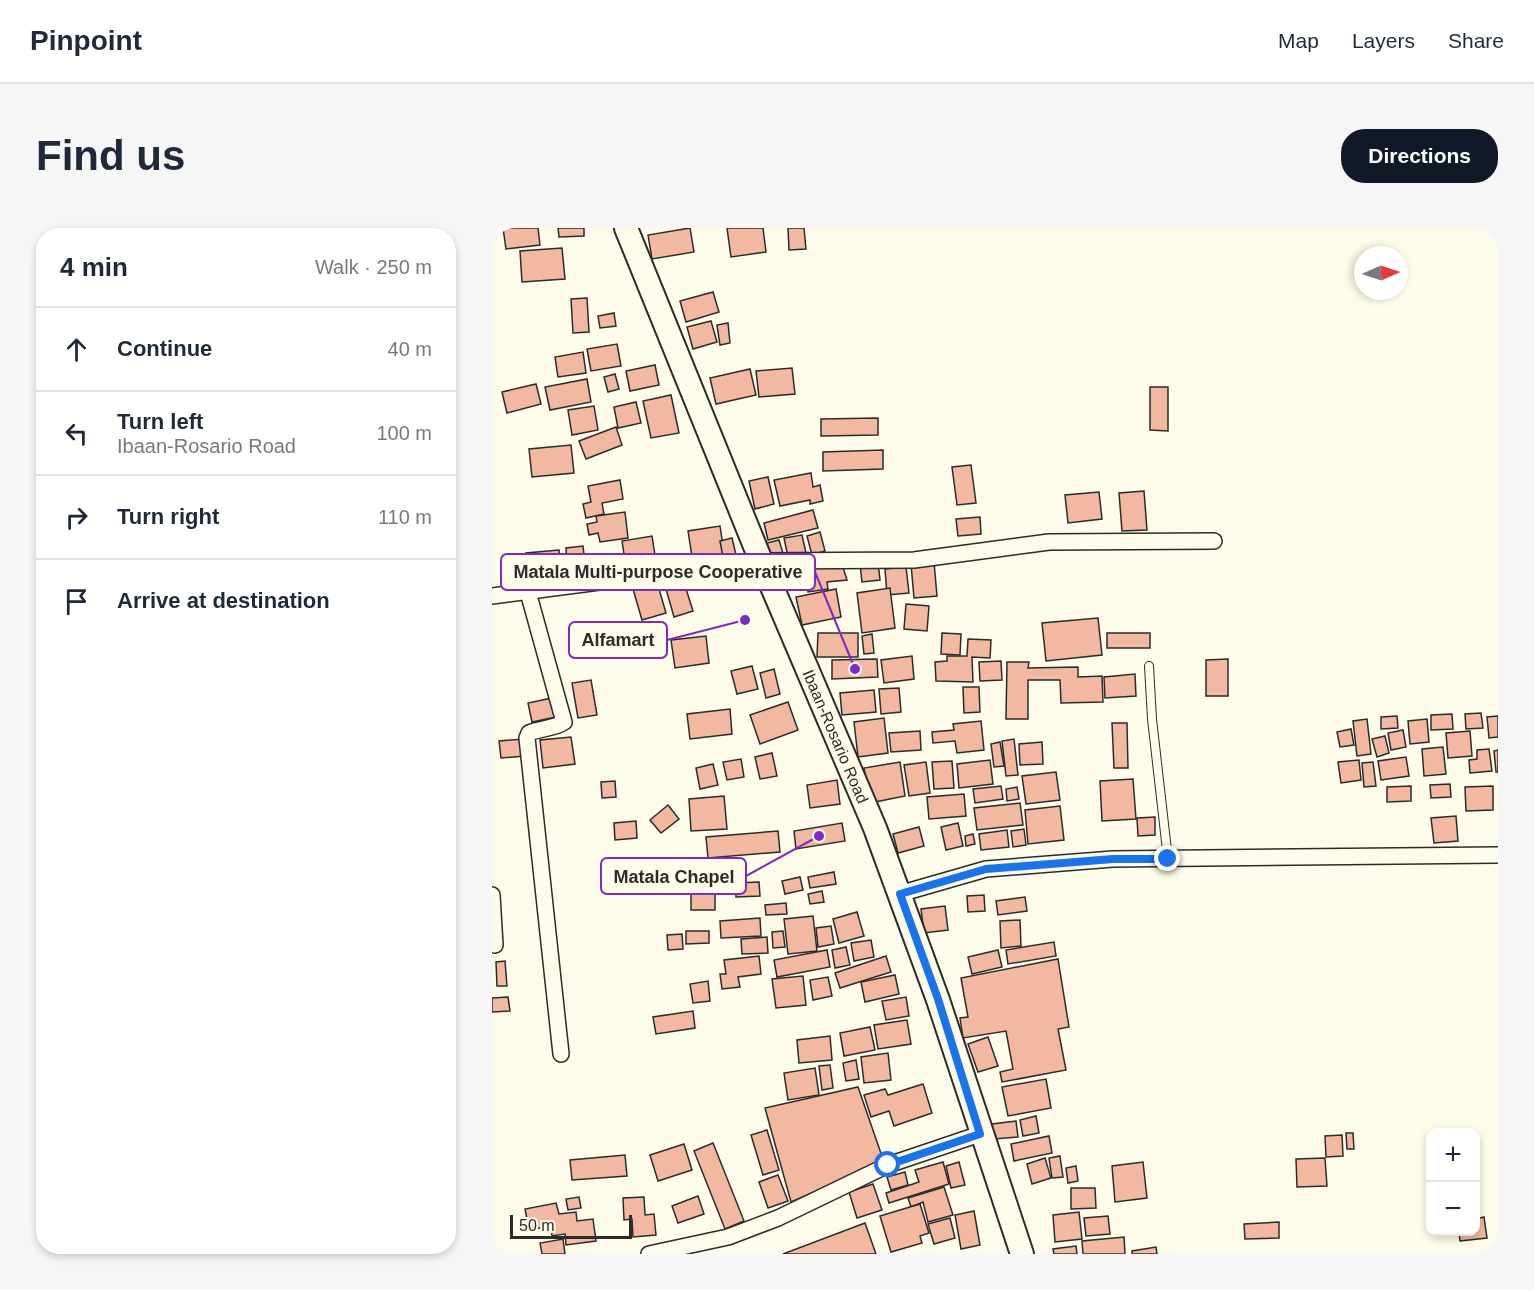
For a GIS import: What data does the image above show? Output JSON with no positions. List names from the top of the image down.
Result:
{
  "streets": {
    "main road": ["Ibaan-Rosario Road"]
  },
  "places": ["Alfamart", "Matala Multi-purpose Cooperative", "Matala Chapel"],
  "scale_bar": "50 m",
  "north": "right",
  "page": {
    "header": "Pinpoint",
    "nav": ["Map", "Layers", "Share"],
    "buttons": "Directions",
    "title": "Find us",
    "heading": ["4 min", "Walk · 250 m"],
    "list": [
      ["Continue", "40 m"],
      ["Turn left", "Ibaan-Rosario Road", "100 m"],
      ["Turn right", "110 m"],
      "Arrive at destination"
    ],
    "map_buttons": ["+", "−"],
    "scale": "50 m"
  }
}
